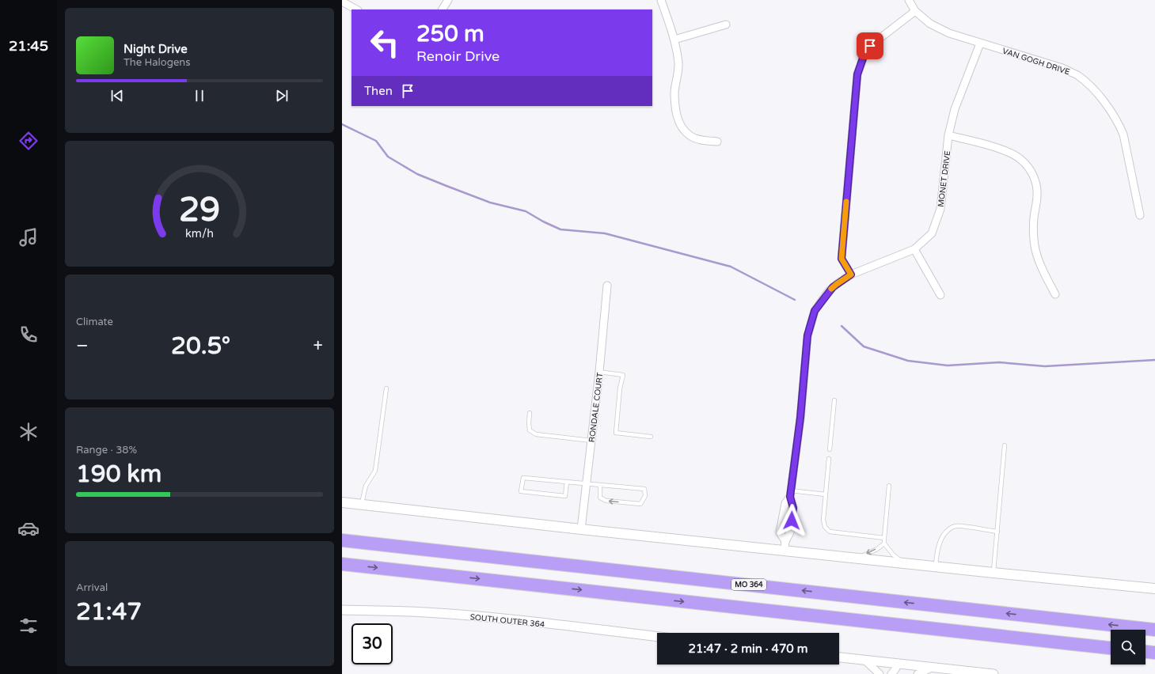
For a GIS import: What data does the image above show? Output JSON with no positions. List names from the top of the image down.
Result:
{
  "streets": {
    "highway": ["MO 364"],
    "street": [
      "VAN GOGH DRIVE",
      "MONET DRIVE",
      "RONDALE COURT",
      "SOUTH OUTER 364"
    ]
  },
  "crossings": [
    ["VAN GOGH DRIVE", "MONET DRIVE"]
  ],
  "page": {
    "tabs": "21:45",
    "turn": ["250 m", "Renoir Drive"],
    "song": ["Night Drive", "The Halogens"],
    "then": "Then",
    "tile": [
      "Climate",
      ["Range · 38%", "190 km"],
      ["Arrival", "21:47"]
    ],
    "heat": ["−", "20.5°", "+"],
    "limit": "30",
    "trip": "21:47 · 2 min · 470 m",
    "gauge": ["29", "km/h"]
  }
}
